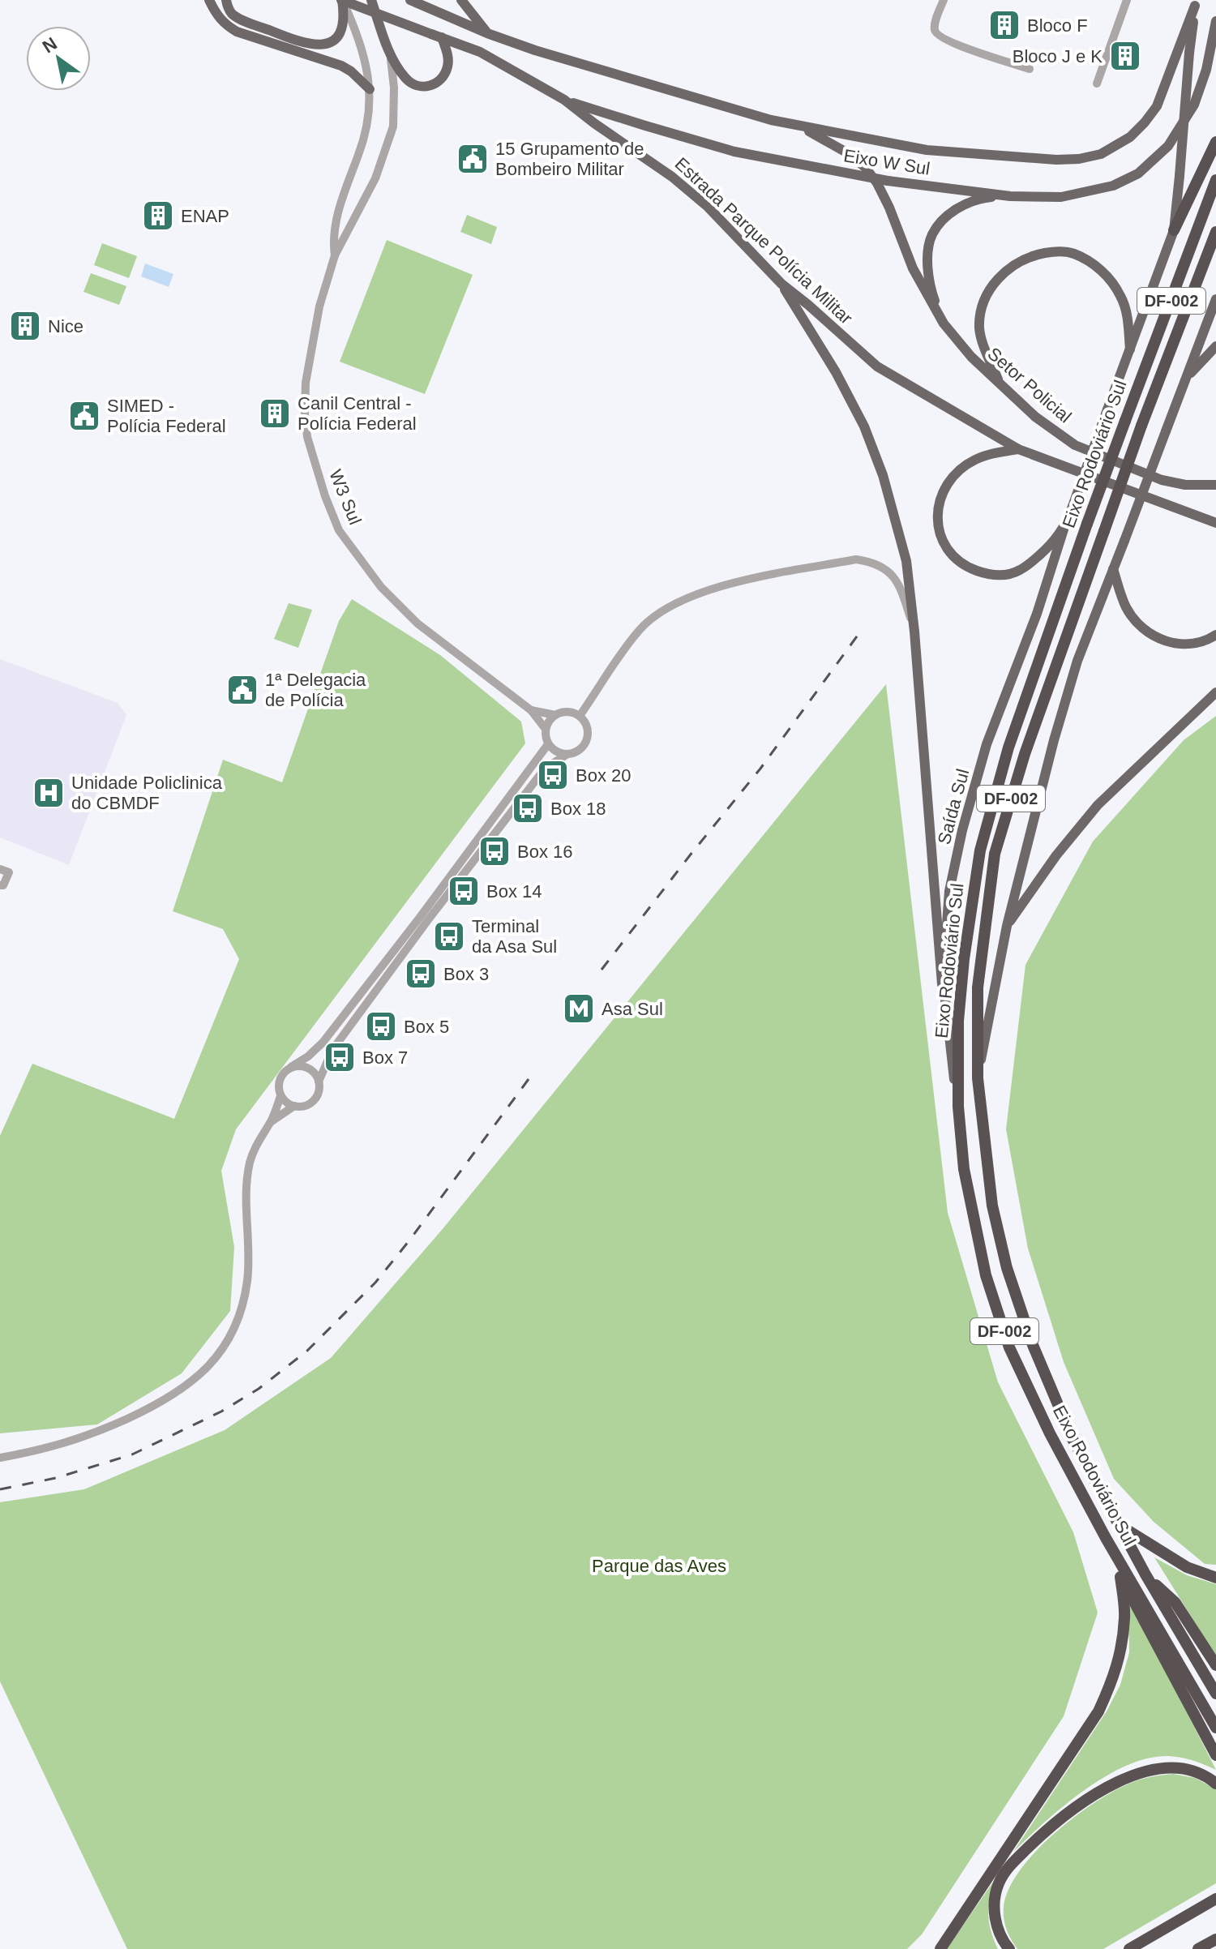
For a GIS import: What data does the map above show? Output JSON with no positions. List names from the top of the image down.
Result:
{
  "streets": {
    "highway": ["DF-002", "Eixo Rodoviário Sul"],
    "main road": [
      "Eixo W Sul",
      "Estrada Parque Polícia Militar",
      "Setor Policial",
      "W3 Sul",
      "Saída Sul"
    ]
  },
  "crossings": [
    ["Eixo W Sul", "Estrada Parque Polícia Militar"],
    ["Estrada Parque Polícia Militar", "W3 Sul"],
    ["Eixo Rodoviário Sul", "Saída Sul"]
  ],
  "parks": ["Parque das Aves"],
  "places": {
    "building": [
      "Bloco F",
      "Bloco J e K",
      "ENAP",
      "Nice",
      "Canil Central - Polícia Federal"
    ],
    "public building": ["15 Grupamento de Bombeiro Militar", "SIMED - Polícia Federal", "1ª Delegacia de Polícia"],
    "bus stop": [
      "Box 20",
      "Box 18",
      "Box 16",
      "Box 14",
      "Terminal da Asa Sul",
      "Box 3",
      "Box 5",
      "Box 7"
    ],
    "hospital": ["Unidade Policlinica do CBMDF"],
    "metro station": ["Asa Sul"]
  },
  "north": "top left"
}
